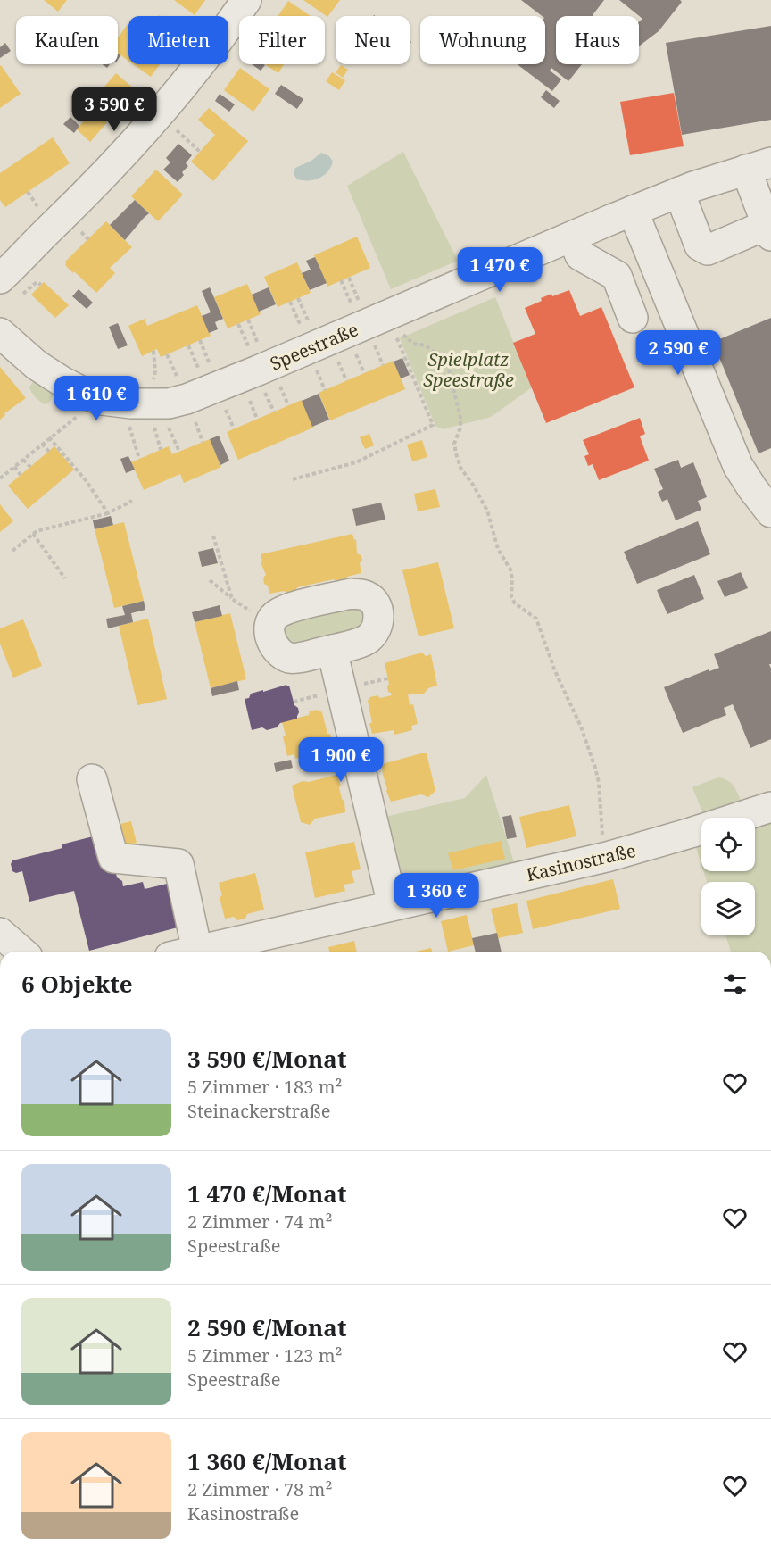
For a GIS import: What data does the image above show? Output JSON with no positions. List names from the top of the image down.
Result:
{
  "streets": {
    "street": ["Speestraße", "Kasinostraße"]
  },
  "parks": ["Spielplatz Speestraße"],
  "page": {
    "chip": [
      "Kaufen",
      "Mieten",
      "Filter",
      "Neu",
      "Wohnung",
      "Haus"
    ],
    "price": [
      "3 590 €",
      "1 470 €",
      "2 590 €",
      "1 610 €",
      "1 900 €",
      "1 360 €"
    ],
    "heading": "6 Objekte",
    "list": [
      {
        "name": "3 590 €/Monat",
        "note": "5 Zimmer · 183 m² · Steinackerstraße"
      },
      {
        "name": "1 470 €/Monat",
        "note": "2 Zimmer · 74 m² · Speestraße"
      },
      {
        "name": "2 590 €/Monat",
        "note": "5 Zimmer · 123 m² · Speestraße"
      },
      {
        "name": "1 360 €/Monat",
        "note": "2 Zimmer · 78 m² · Kasinostraße"
      }
    ]
  }
}
